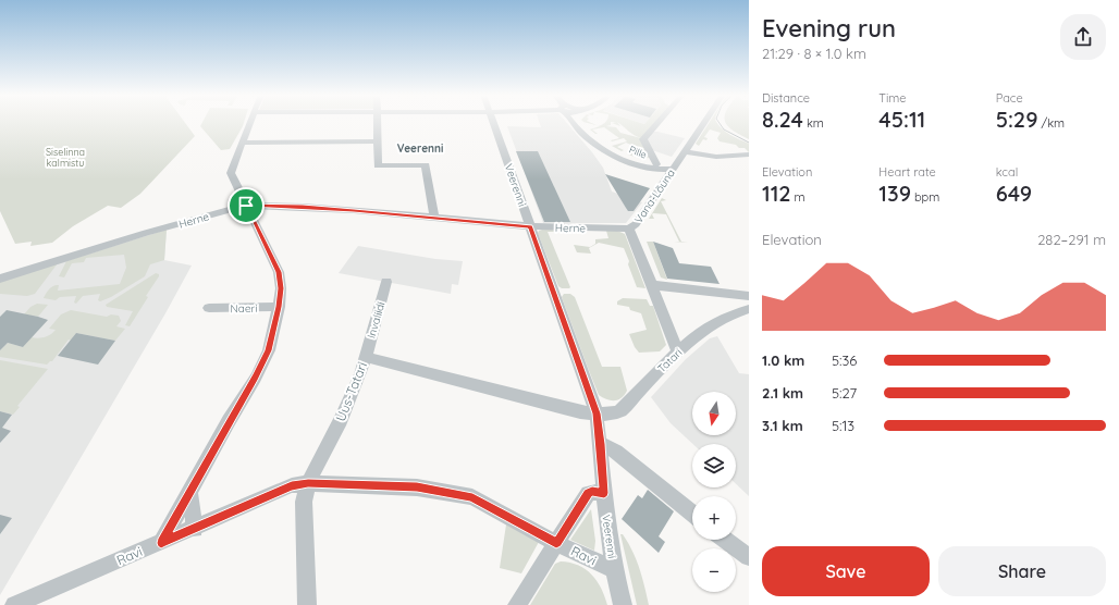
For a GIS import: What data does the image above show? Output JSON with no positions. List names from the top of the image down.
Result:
{
  "streets": {
    "street": [
      "Pille",
      "Veerenni",
      "Vana-Lõuna",
      "Herne",
      "Naeri",
      "Invaliidi",
      "Tatari",
      "Uus-Tatari",
      "Ravi"
    ]
  },
  "crossings": [
    ["Pille", "Vana-Lõuna"],
    ["Veerenni", "Herne"],
    ["Veerenni", "Tatari"],
    ["Veerenni", "Uus-Tatari"],
    ["Veerenni", "Ravi"],
    ["Vana-Lõuna", "Herne"],
    ["Vana-Lõuna", "Tatari"],
    ["Invaliidi", "Uus-Tatari"],
    ["Tatari", "Uus-Tatari"],
    ["Uus-Tatari", "Ravi"]
  ],
  "districts": ["Veerenni"],
  "parks": ["Siselinna kalmistu"],
  "north": "bottom",
  "page": {
    "heading": ["Evening run", "21:29 · 8 × 1.0 km"],
    "stats": [
      ["Distance", "8.24 km"],
      ["Time", "45:11"],
      ["Pace", "5:29 /km"],
      ["Elevation", "112 m"],
      ["Heart rate", "139 bpm"],
      ["kcal", "649"]
    ],
    "chart": ["Elevation", "282–291 m"],
    "list": [
      {
        "name": "1.0 km",
        "note": "5:36"
      },
      {
        "name": "2.1 km",
        "note": "5:27"
      },
      {
        "name": "3.1 km",
        "note": "5:13"
      }
    ],
    "map_buttons": ["+", "−"],
    "buttons": ["Save", "Share"]
  }
}
